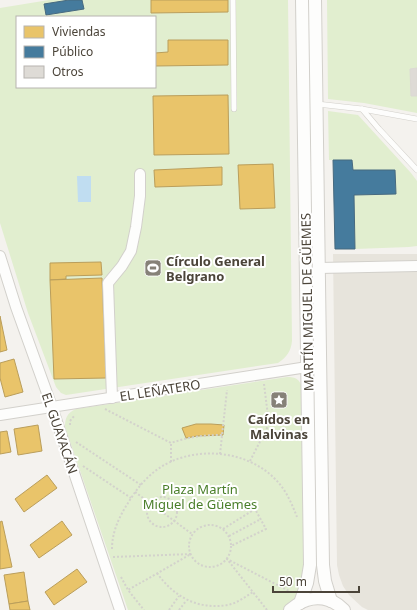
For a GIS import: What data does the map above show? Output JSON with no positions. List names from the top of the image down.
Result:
{
  "streets": {
    "street": ["MARTÍN MIGUEL DE GÜEMES", "EL LEÑATERO", "EL GUAYACÁN"]
  },
  "crossings": [
    ["MARTÍN MIGUEL DE GÜEMES", "EL LEÑATERO"],
    ["EL LEÑATERO", "EL GUAYACÁN"]
  ],
  "parks": ["Plaza Martín Miguel de Güemes"],
  "places": {
    "sports": ["Círculo General Belgrano"],
    "place": ["Caídos en Malvinas"]
  },
  "legend": ["Viviendas", "Público", "Otros"],
  "scale_bar": "50 m"
}
